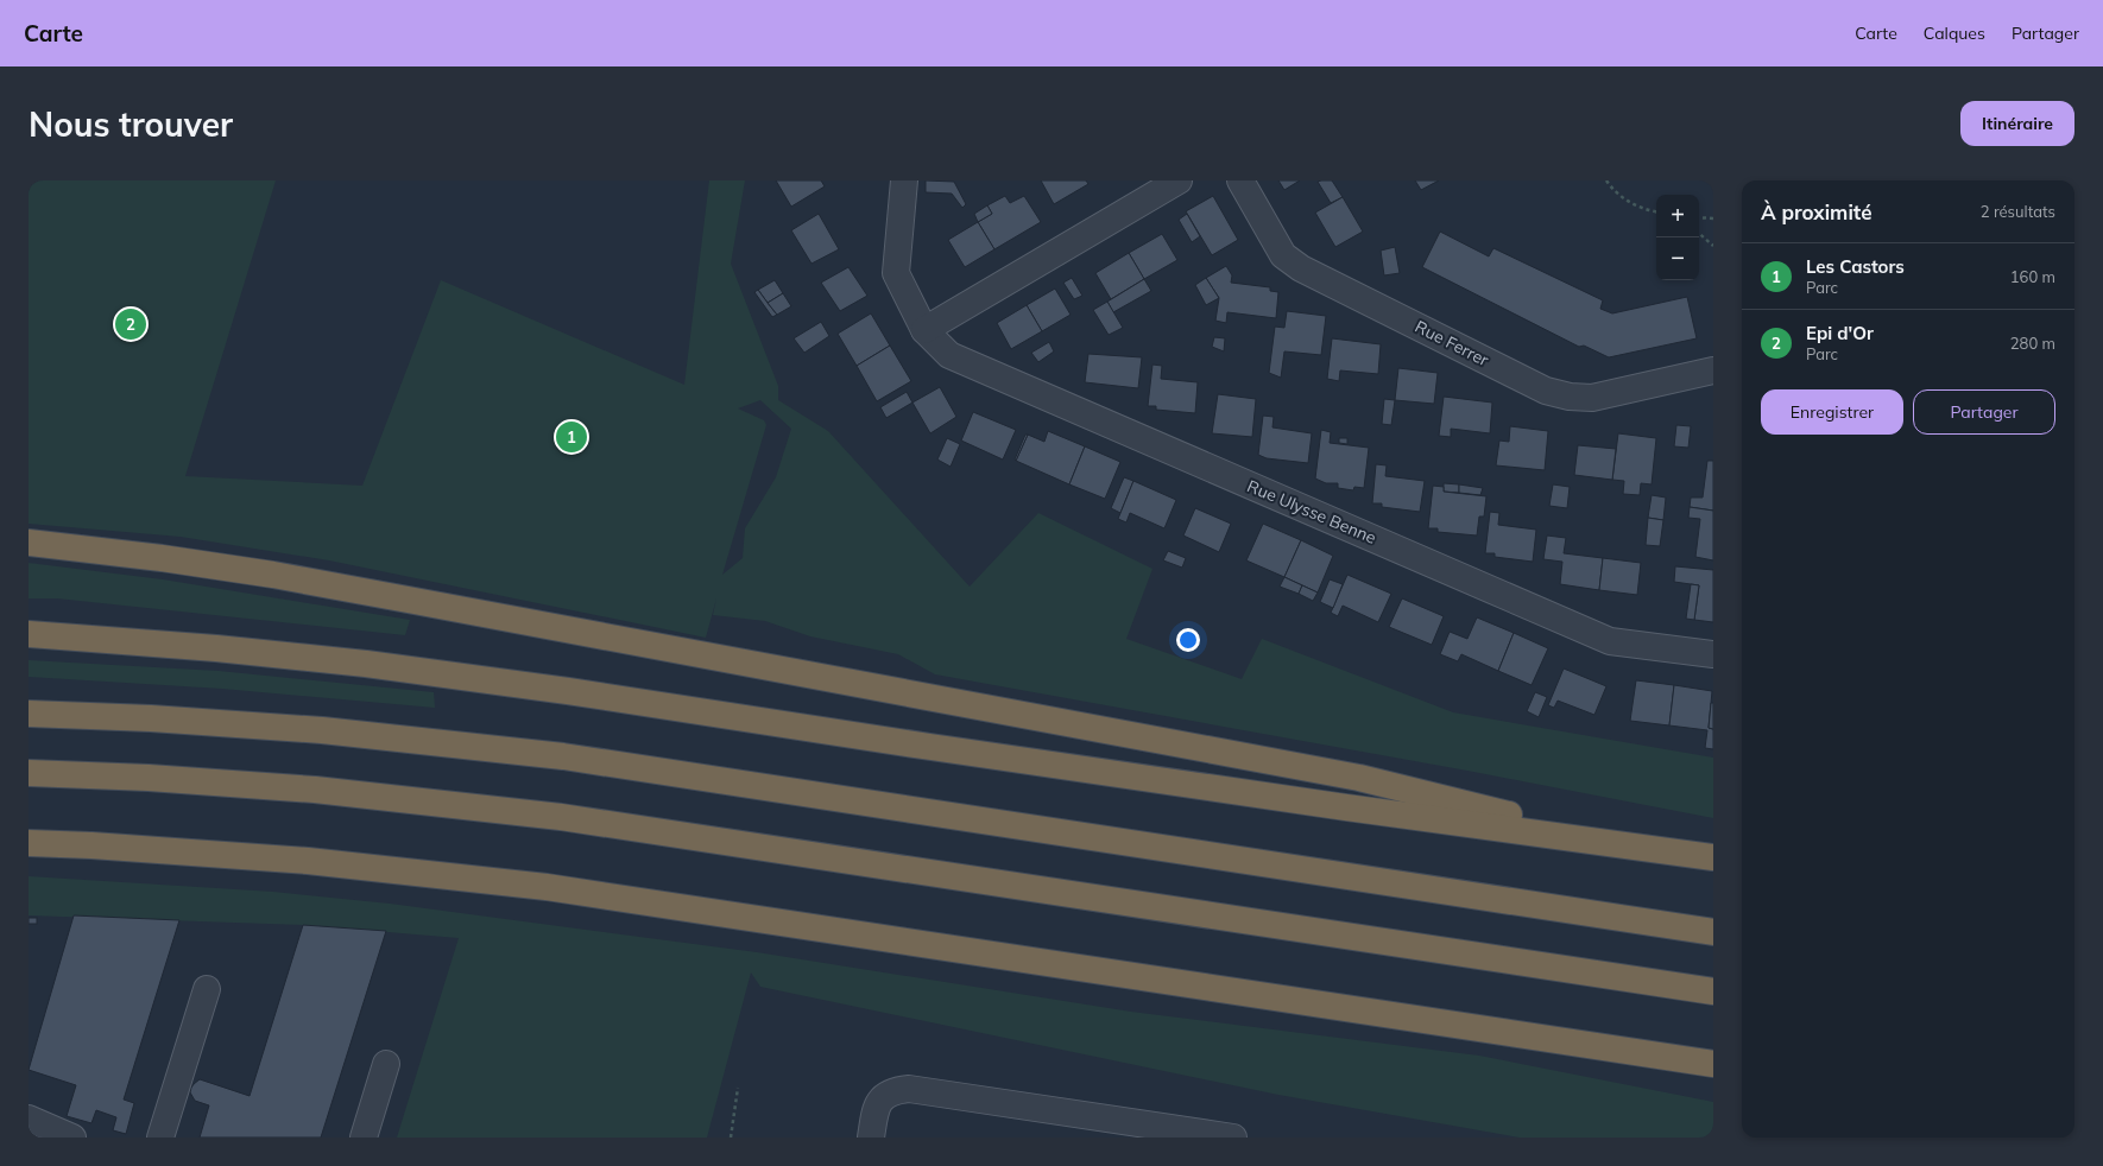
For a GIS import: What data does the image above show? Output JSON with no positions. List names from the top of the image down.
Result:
{
  "streets": {
    "street": ["Rue Ferrer", "Rue Ulysse Benne"]
  },
  "page": {
    "header": "Carte",
    "nav": ["Carte", "Calques", "Partager"],
    "buttons": [
      "Itinéraire",
      ["Enregistrer", "Partager"]
    ],
    "title": "Nous trouver",
    "heading": ["À proximité", "2 résultats"],
    "map_buttons": ["+", "−"],
    "list": [
      {
        "mark": "1",
        "name": "Les Castors",
        "note": "Parc",
        "value": "160 m"
      },
      {
        "mark": "2",
        "name": "Epi d'Or",
        "note": "Parc",
        "value": "280 m"
      }
    ],
    "pins": ["2", "1"]
  }
}
